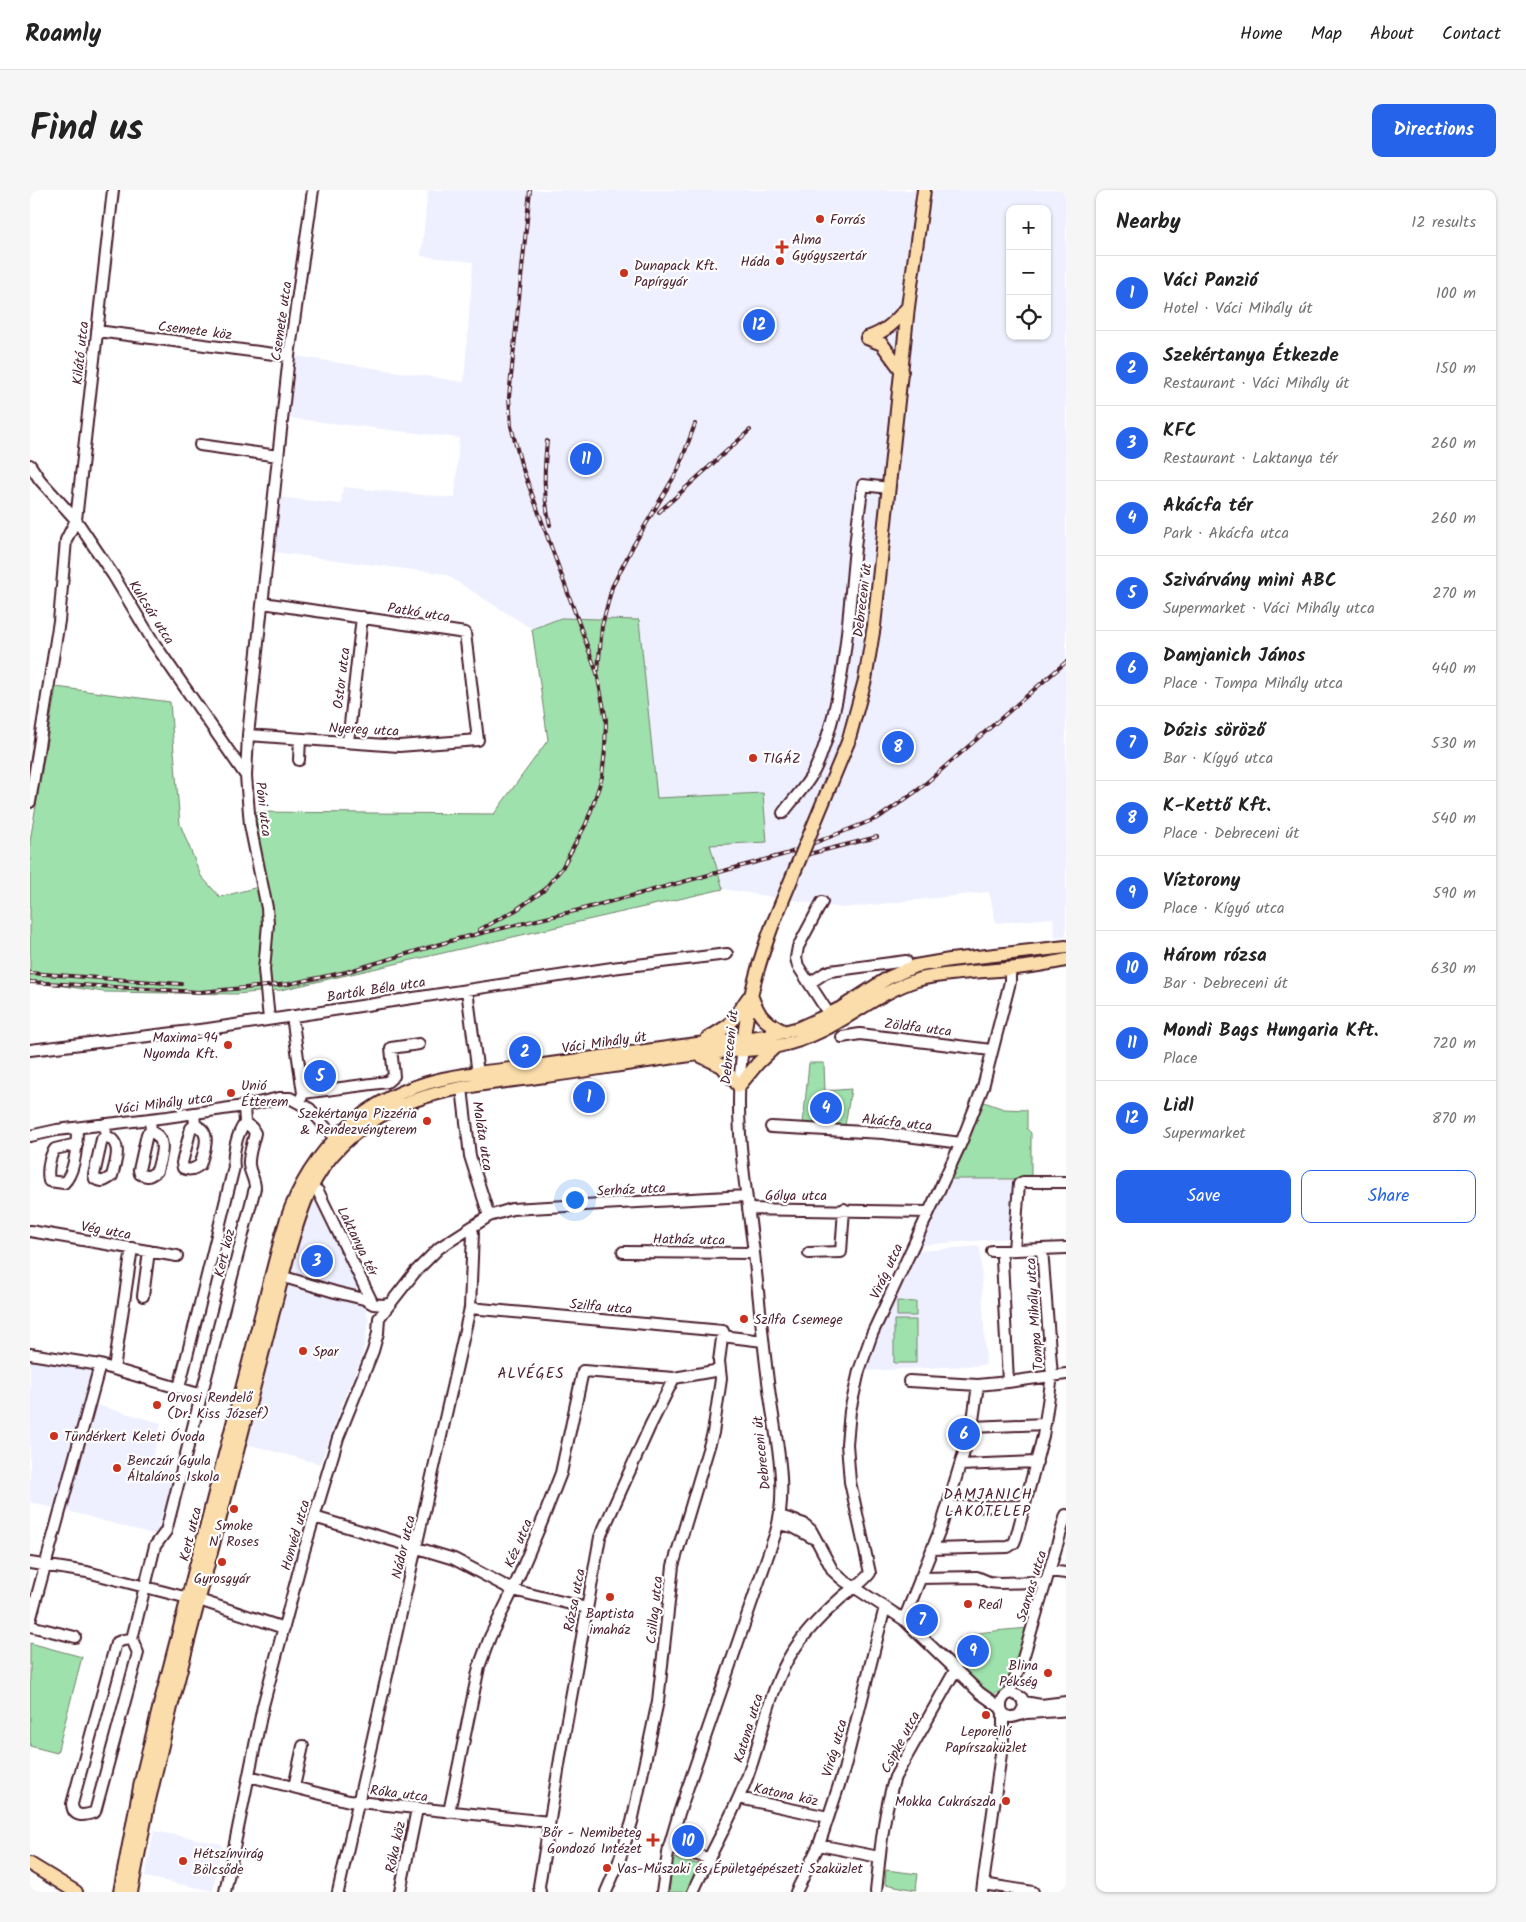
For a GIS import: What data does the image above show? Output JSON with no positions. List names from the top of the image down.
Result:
{
  "streets": {
    "main road": ["Debreceni út", "Váci Mihály út", "Kert utca"],
    "street": [
      "Csemete utca",
      "Csemete köz",
      "Kilátó utca",
      "Kulcsár utca",
      "Patkó utca",
      "Ostor utca",
      "Nyereg utca",
      "Póni utca",
      "Bartók Béla utca",
      "Zöldfa utca",
      "Váci Mihály utca",
      "Akácfa utca",
      "Maláta utca",
      "Serház utca",
      "Gólya utca",
      "Vég utca",
      "Hatház utca",
      "Laktanya tér",
      "Kert köz",
      "Virág utca",
      "Szilfa utca",
      "Tompa Mihály utca",
      "Honvéd utca",
      "Kéz utca",
      "Nádor utca",
      "Szarvas utca",
      "Rózsa utca",
      "Csillag utca",
      "Katona utca",
      "Csipke utca",
      "Róka utca",
      "Katona köz",
      "Róka köz"
    ]
  },
  "crossings": [
    ["Csemete utca", "Csemete köz"],
    ["Csemete utca", "Patkó utca"],
    ["Csemete utca", "Póni utca"],
    ["Csemete köz", "Kilátó utca"],
    ["Kilátó utca", "Kulcsár utca"],
    ["Debreceni út", "Váci Mihály út"],
    ["Debreceni út", "Serház utca"],
    ["Debreceni út", "Gólya utca"],
    ["Debreceni út", "Hatház utca"],
    ["Debreceni út", "Szilfa utca"],
    ["Kulcsár utca", "Póni utca"],
    ["Patkó utca", "Ostor utca"],
    ["Patkó utca", "Nyereg utca"],
    ["Patkó utca", "Póni utca"],
    ["Ostor utca", "Nyereg utca"],
    ["Nyereg utca", "Póni utca"],
    ["Póni utca", "Bartók Béla utca"],
    ["Zöldfa utca", "Virág utca"],
    ["Váci Mihály út", "Maláta utca"],
    ["Váci Mihály út", "Kert utca"],
    ["Váci Mihály utca", "Kert köz"],
    ["Akácfa utca", "Virág utca"],
    ["Maláta utca", "Serház utca"],
    ["Gólya utca", "Virág utca"],
    ["Laktanya tér", "Kert utca"],
    ["Laktanya tér", "Honvéd utca"],
    ["Virág utca", "Katona utca"],
    ["Virág utca", "Katona köz"],
    ["Szilfa utca", "Nádor utca"],
    ["Szilfa utca", "Csillag utca"],
    ["Honvéd utca", "Róka utca"],
    ["Kéz utca", "Rózsa utca"],
    ["Kéz utca", "Róka utca"],
    ["Nádor utca", "Róka utca"],
    ["Rózsa utca", "Róka utca"],
    ["Katona utca", "Katona köz"],
    ["Róka utca", "Róka köz"]
  ],
  "districts": ["ALVÉGES", "DAMJANICH LAKÓTELEP"],
  "places": {
    "other": [
      "Forrás",
      "Háda",
      "Dunapack Kft. Papírgyár",
      "TIGÁZ",
      "Maxima-94 Nyomda Kft.",
      "Unió Étterem",
      "Szekértanya Pizzéria & Rendezvényterem",
      "Szílfa Csemege",
      "Spar",
      "Orvosi Rendelő (Dr. Kiss József)",
      "Tündérkert Keleti Óvoda",
      "Benczúr Gyula Általános Iskola",
      "Smoke N' Roses",
      "Gyrosgyár",
      "Baptista imaház",
      "Reál",
      "Blina Pékség",
      "Leporelló Papírszaküzlet",
      "Mokka Cukrászda",
      "Hétszínvirág Bölcsőde",
      "Vas-Műszaki és Épületgépészeti Szaküzlet"
    ],
    "health": ["Alma Gyógyszertár", "Bőr - Nemibeteg Gondozó Intézet"]
  },
  "page": {
    "header": "Roamly",
    "nav": [
      "Home",
      "Map",
      "About",
      "Contact"
    ],
    "title": "Find us",
    "buttons": [
      "Directions",
      ["Save", "Share"]
    ],
    "heading": ["Nearby", "12 results"],
    "map_buttons": ["+", "−"],
    "list": [
      {
        "mark": "1",
        "name": "Váci Panzió",
        "note": "Hotel · Váci Mihály út",
        "value": "100 m"
      },
      {
        "mark": "2",
        "name": "Szekértanya Étkezde",
        "note": "Restaurant · Váci Mihály út",
        "value": "150 m"
      },
      {
        "mark": "3",
        "name": "KFC",
        "note": "Restaurant · Laktanya tér",
        "value": "260 m"
      },
      {
        "mark": "4",
        "name": "Akácfa tér",
        "note": "Park · Akácfa utca",
        "value": "260 m"
      },
      {
        "mark": "5",
        "name": "Szivárvány mini ABC",
        "note": "Supermarket · Váci Mihály utca",
        "value": "270 m"
      },
      {
        "mark": "6",
        "name": "Damjanich János",
        "note": "Place · Tompa Mihály utca",
        "value": "440 m"
      },
      {
        "mark": "7",
        "name": "Dózis söröző",
        "note": "Bar · Kígyó utca",
        "value": "530 m"
      },
      {
        "mark": "8",
        "name": "K-Kettő Kft.",
        "note": "Place · Debreceni út",
        "value": "540 m"
      },
      {
        "mark": "9",
        "name": "Víztorony",
        "note": "Place · Kígyó utca",
        "value": "590 m"
      },
      {
        "mark": "10",
        "name": "Három rózsa",
        "note": "Bar · Debreceni út",
        "value": "630 m"
      },
      {
        "mark": "11",
        "name": "Mondi Bags Hungaria Kft.",
        "note": "Place",
        "value": "720 m"
      },
      {
        "mark": "12",
        "name": "Lidl",
        "note": "Supermarket",
        "value": "870 m"
      }
    ],
    "pins": [
      "12",
      "11",
      "8",
      "2",
      "5",
      "1",
      "4",
      "3",
      "6",
      "7",
      "9",
      "10"
    ]
  }
}
